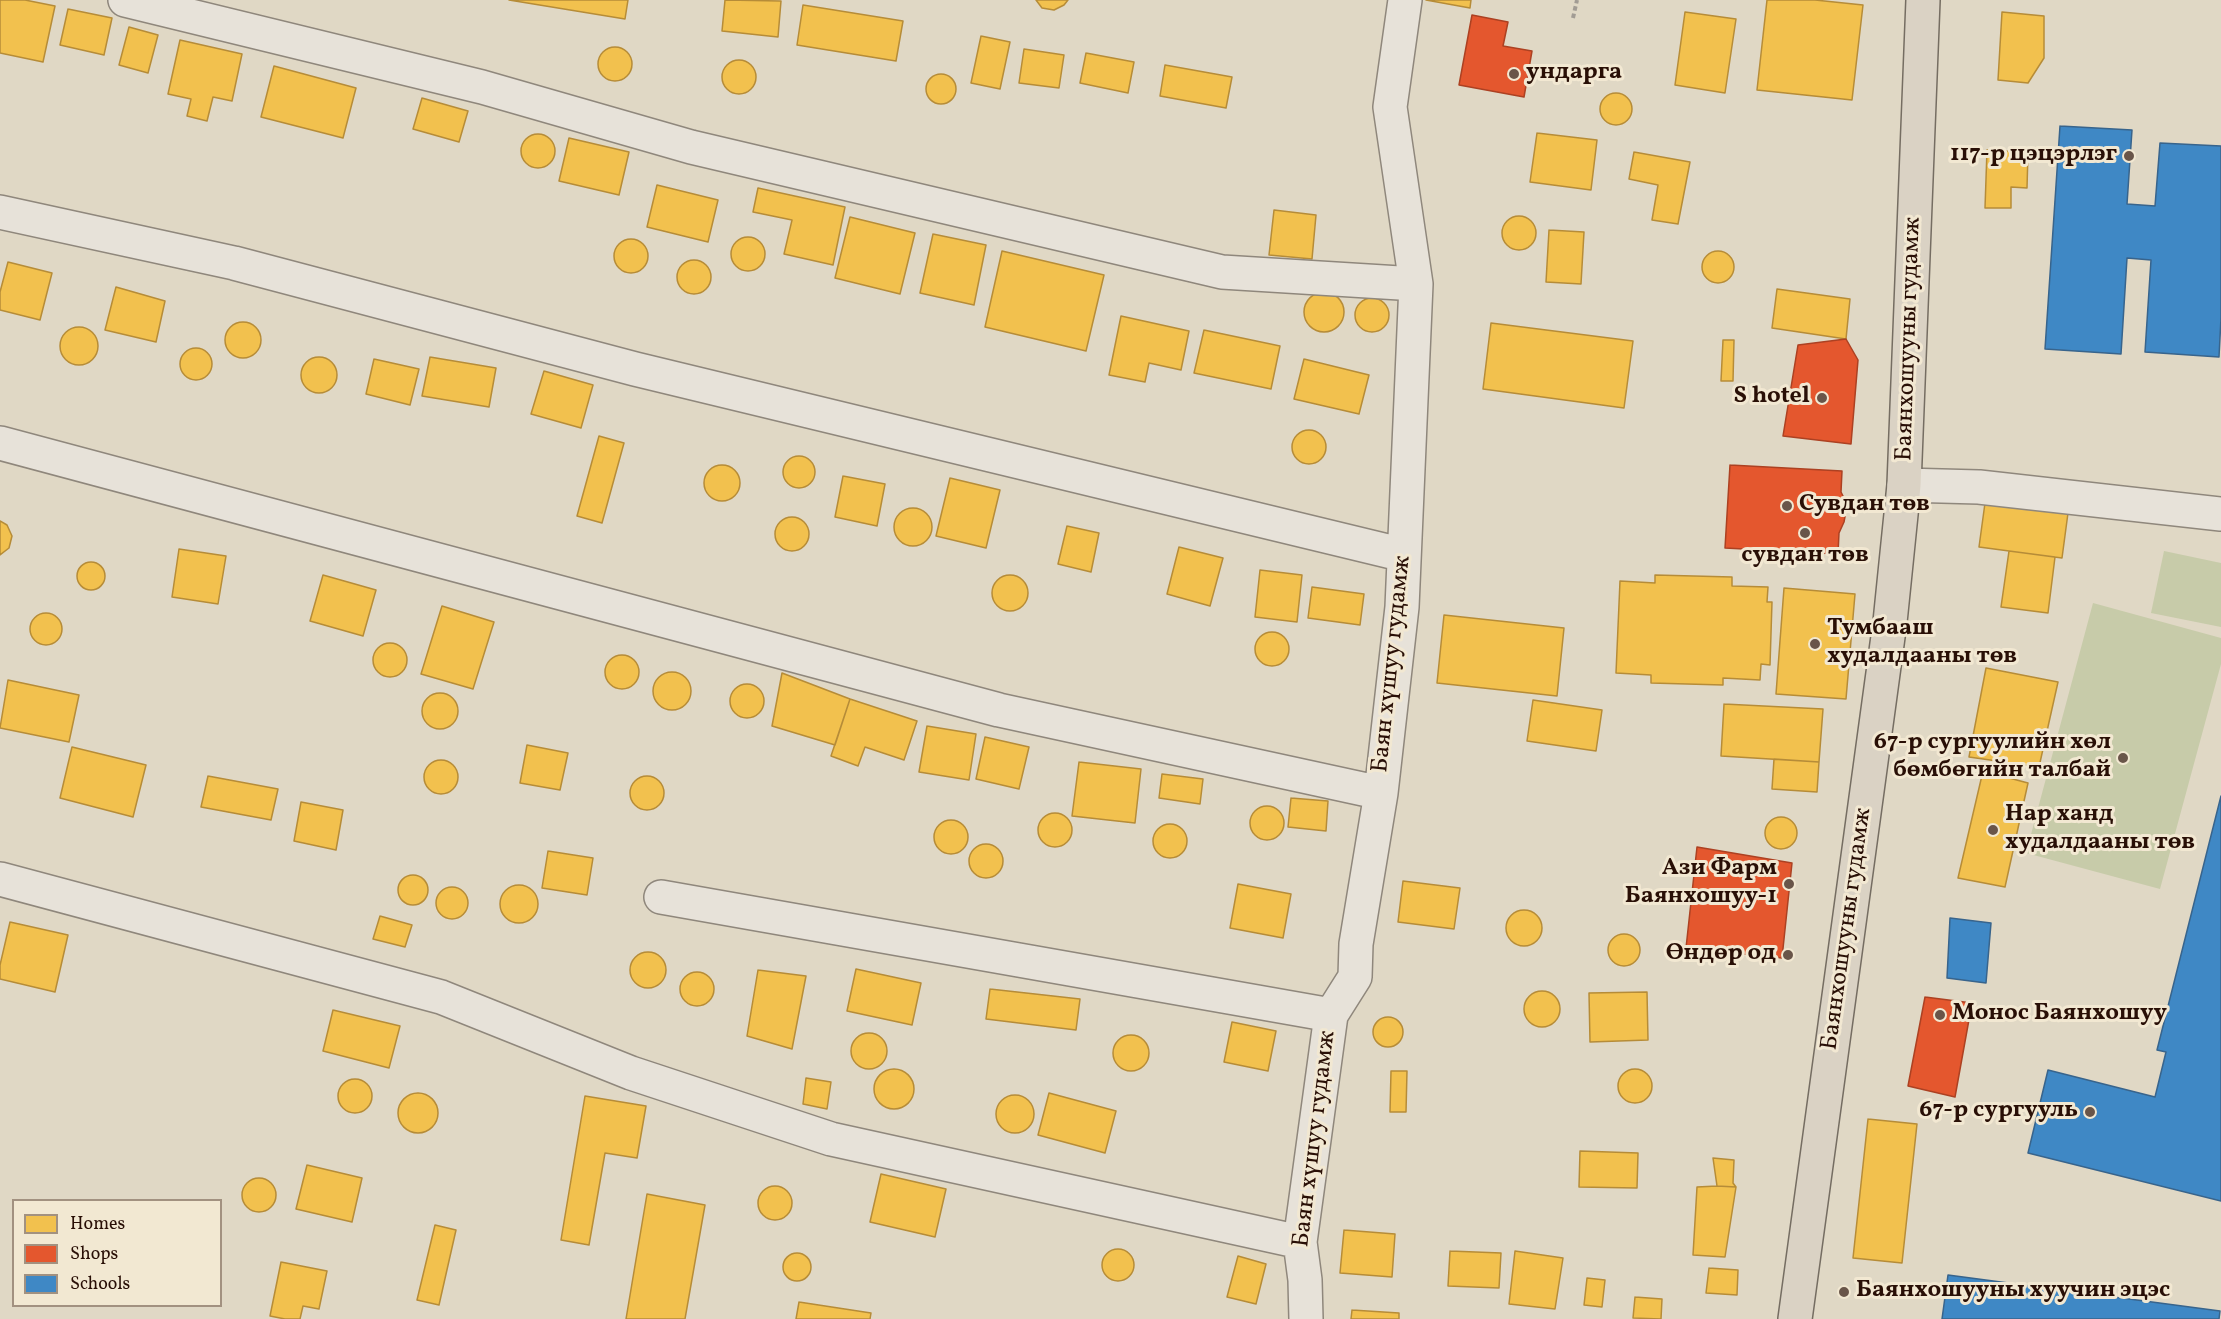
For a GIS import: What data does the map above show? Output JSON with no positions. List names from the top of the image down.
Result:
{
  "streets": {
    "main road": ["Баянхошууны гудамж"],
    "street": ["Баян хүшуу гудамж"]
  },
  "places": [
    "ундарга",
    "117-р цэцэрлэг",
    "S hotel",
    "Сувдан төв",
    "сувдан төв",
    "Тумбааш худалдааны төв",
    "67-р сургуулийн хөл бөмбөгийн талбай",
    "Нар ханд худалдааны төв",
    "Ази Фарм Баянхошуу-1",
    "Өндөр од",
    "Монос Баянхошуу",
    "67-р сургууль",
    "Баянхошууны хуучин эцэс"
  ],
  "legend": ["Homes", "Shops", "Schools"]
}
